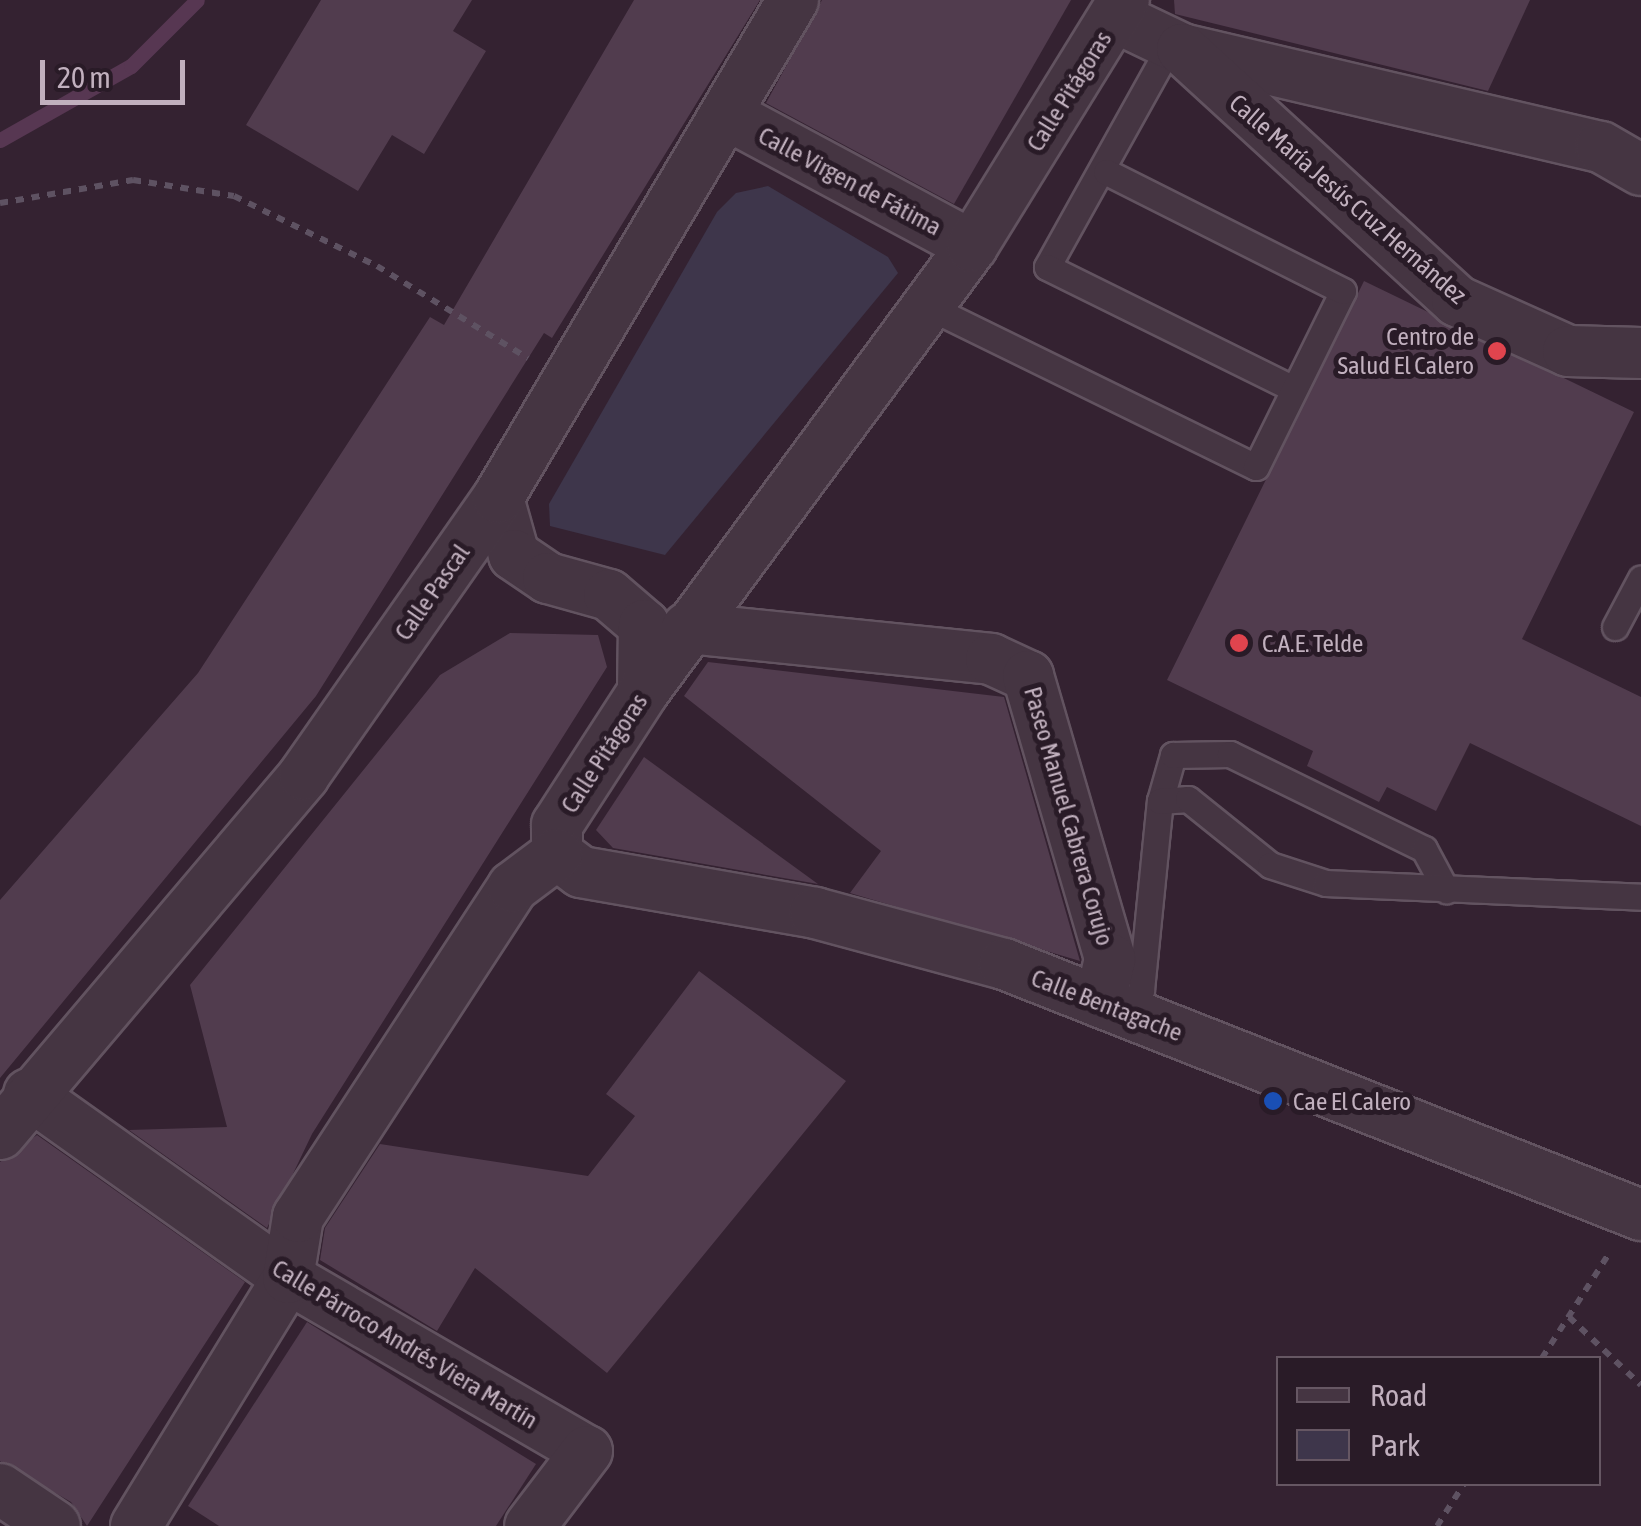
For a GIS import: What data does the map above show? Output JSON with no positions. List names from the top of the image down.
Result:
{
  "streets": {
    "street": [
      "Calle Pitágoras",
      "Calle Virgen de Fátima",
      "Calle María Jesús Cruz Hernández",
      "Calle Pascal",
      "Paseo Manuel Cabrera Corujo",
      "Calle Bentagache",
      "Calle Párroco Andrés Viera Martín"
    ]
  },
  "crossings": [
    ["Calle Pitágoras", "Calle Virgen de Fátima"],
    ["Calle Pitágoras", "Calle María Jesús Cruz Hernández"],
    ["Calle Pitágoras", "Paseo Manuel Cabrera Corujo"],
    ["Calle Pitágoras", "Calle Bentagache"],
    ["Calle Virgen de Fátima", "Calle Pascal"],
    ["Calle Pascal", "Calle Párroco Andrés Viera Martín"],
    ["Paseo Manuel Cabrera Corujo", "Calle Bentagache"]
  ],
  "places": ["Centro de Salud El Calero", "C.A.E. Telde", "Cae El Calero"],
  "legend": ["Road", "Park"],
  "scale_bar": "20 m"
}
